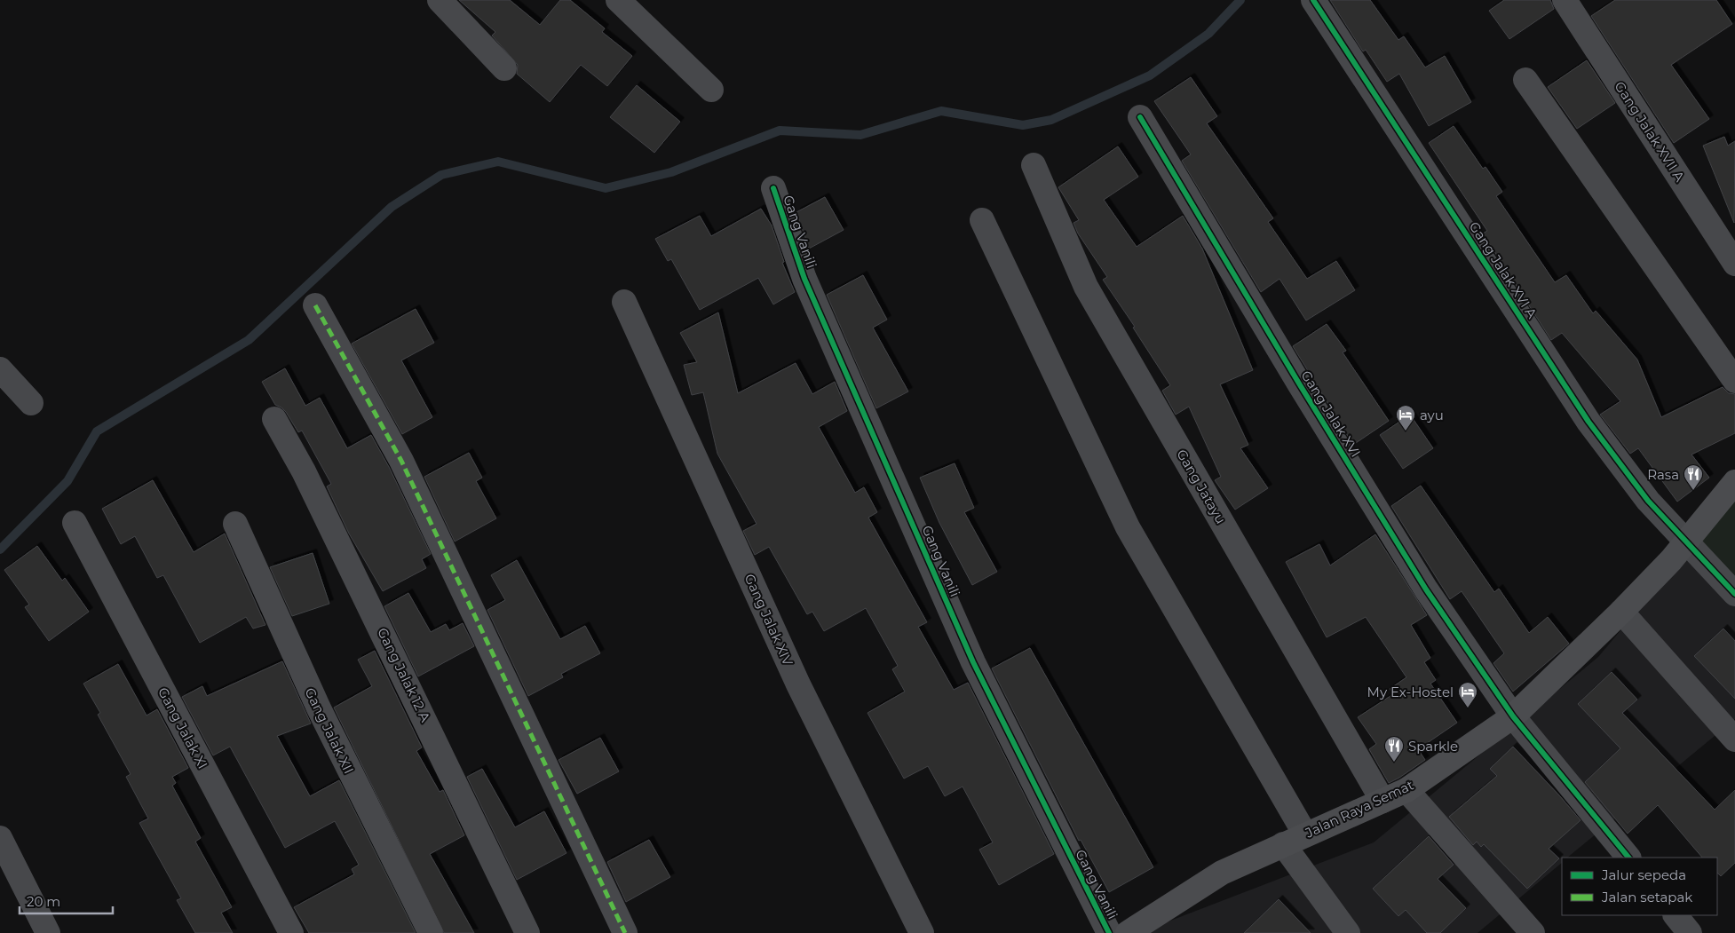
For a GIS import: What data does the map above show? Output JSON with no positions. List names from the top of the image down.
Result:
{
  "streets": {
    "street": [
      "Gang Jalak XVII A",
      "Gang Vanili",
      "Gang Jalak XVI A",
      "Gang Jalak XVI",
      "Gang Jatayu",
      "Gang Jalak XIV",
      "Gang Jalak 12 A",
      "Gang Jalak XI",
      "Gang Jalak XII",
      "Jalan Raya Semat"
    ]
  },
  "crossings": [
    ["Gang Jalak XVI A", "Jalan Raya Semat"],
    ["Gang Jalak XVI", "Jalan Raya Semat"],
    ["Gang Jatayu", "Jalan Raya Semat"]
  ],
  "places": {
    "hotel": ["ayu", "My Ex-Hostel"],
    "restaurant": ["Rasa", "Sparkle"]
  },
  "legend": ["Jalur sepeda", "Jalan setapak"],
  "scale_bar": "20 m"
}
